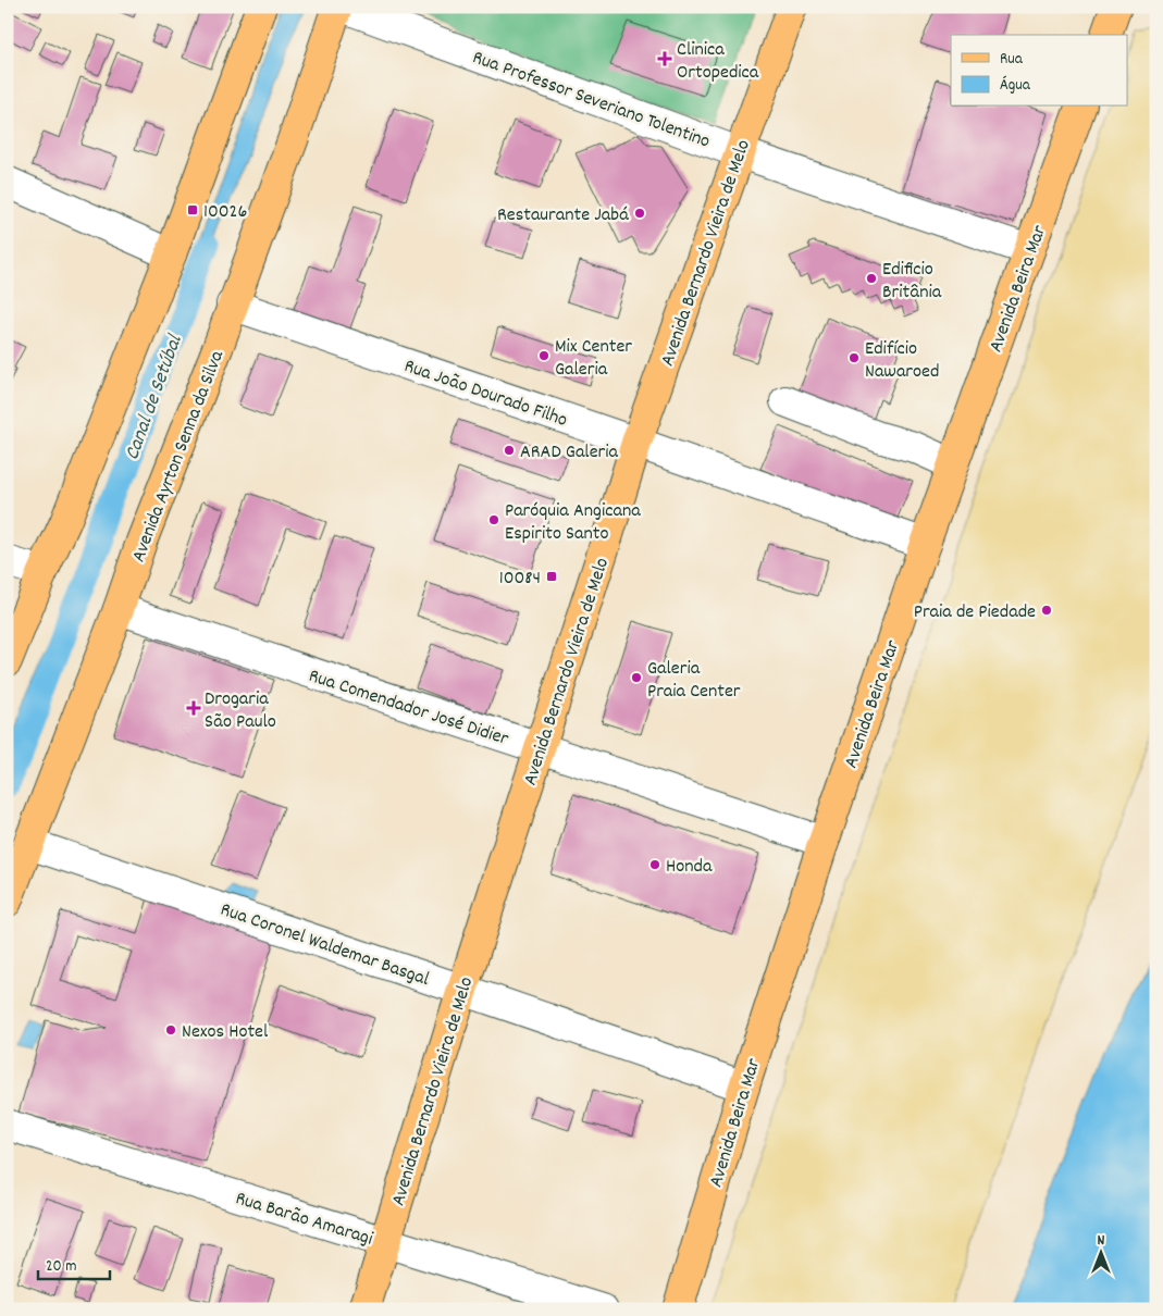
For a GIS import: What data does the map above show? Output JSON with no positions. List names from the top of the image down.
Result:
{
  "streets": {
    "main road": ["Avenida Bernardo Vieira de Melo", "Avenida Beira Mar", "Avenida Ayrton Senna da Silva"],
    "street": [
      "Rua Professor Severiano Tolentino",
      "Rua João Dourado Filho",
      "Rua Comendador José Didier",
      "Rua Coronel Waldemar Basgal",
      "Rua Barão Amaragi"
    ]
  },
  "crossings": [
    ["Rua Professor Severiano Tolentino", "Avenida Bernardo Vieira de Melo"],
    ["Rua Professor Severiano Tolentino", "Avenida Beira Mar"],
    ["Avenida Bernardo Vieira de Melo", "Rua João Dourado Filho"],
    ["Avenida Bernardo Vieira de Melo", "Rua Comendador José Didier"],
    ["Avenida Bernardo Vieira de Melo", "Rua Coronel Waldemar Basgal"],
    ["Avenida Bernardo Vieira de Melo", "Rua Barão Amaragi"],
    ["Avenida Beira Mar", "Rua João Dourado Filho"],
    ["Avenida Beira Mar", "Rua Comendador José Didier"],
    ["Avenida Beira Mar", "Rua Coronel Waldemar Basgal"],
    ["Rua João Dourado Filho", "Avenida Ayrton Senna da Silva"],
    ["Avenida Ayrton Senna da Silva", "Rua Comendador José Didier"],
    ["Avenida Ayrton Senna da Silva", "Rua Coronel Waldemar Basgal"]
  ],
  "water": ["Canal de Setúbal"],
  "places": {
    "health": ["Clinica Ortopedica", "Drogaria São Paulo"],
    "transit": ["10026", "10084"],
    "other": [
      "Restaurante Jabá",
      "Edificio Britânia",
      "Mix Center Galeria",
      "Edifício Nawaroed",
      "ARAD Galeria",
      "Paróquia Angicana Espirito Santo",
      "Praia de Piedade",
      "Galeria Praia Center",
      "Honda",
      "Nexos Hotel"
    ]
  },
  "legend": ["Rua", "Água"],
  "scale_bar": "20 m",
  "north": "top"
}
